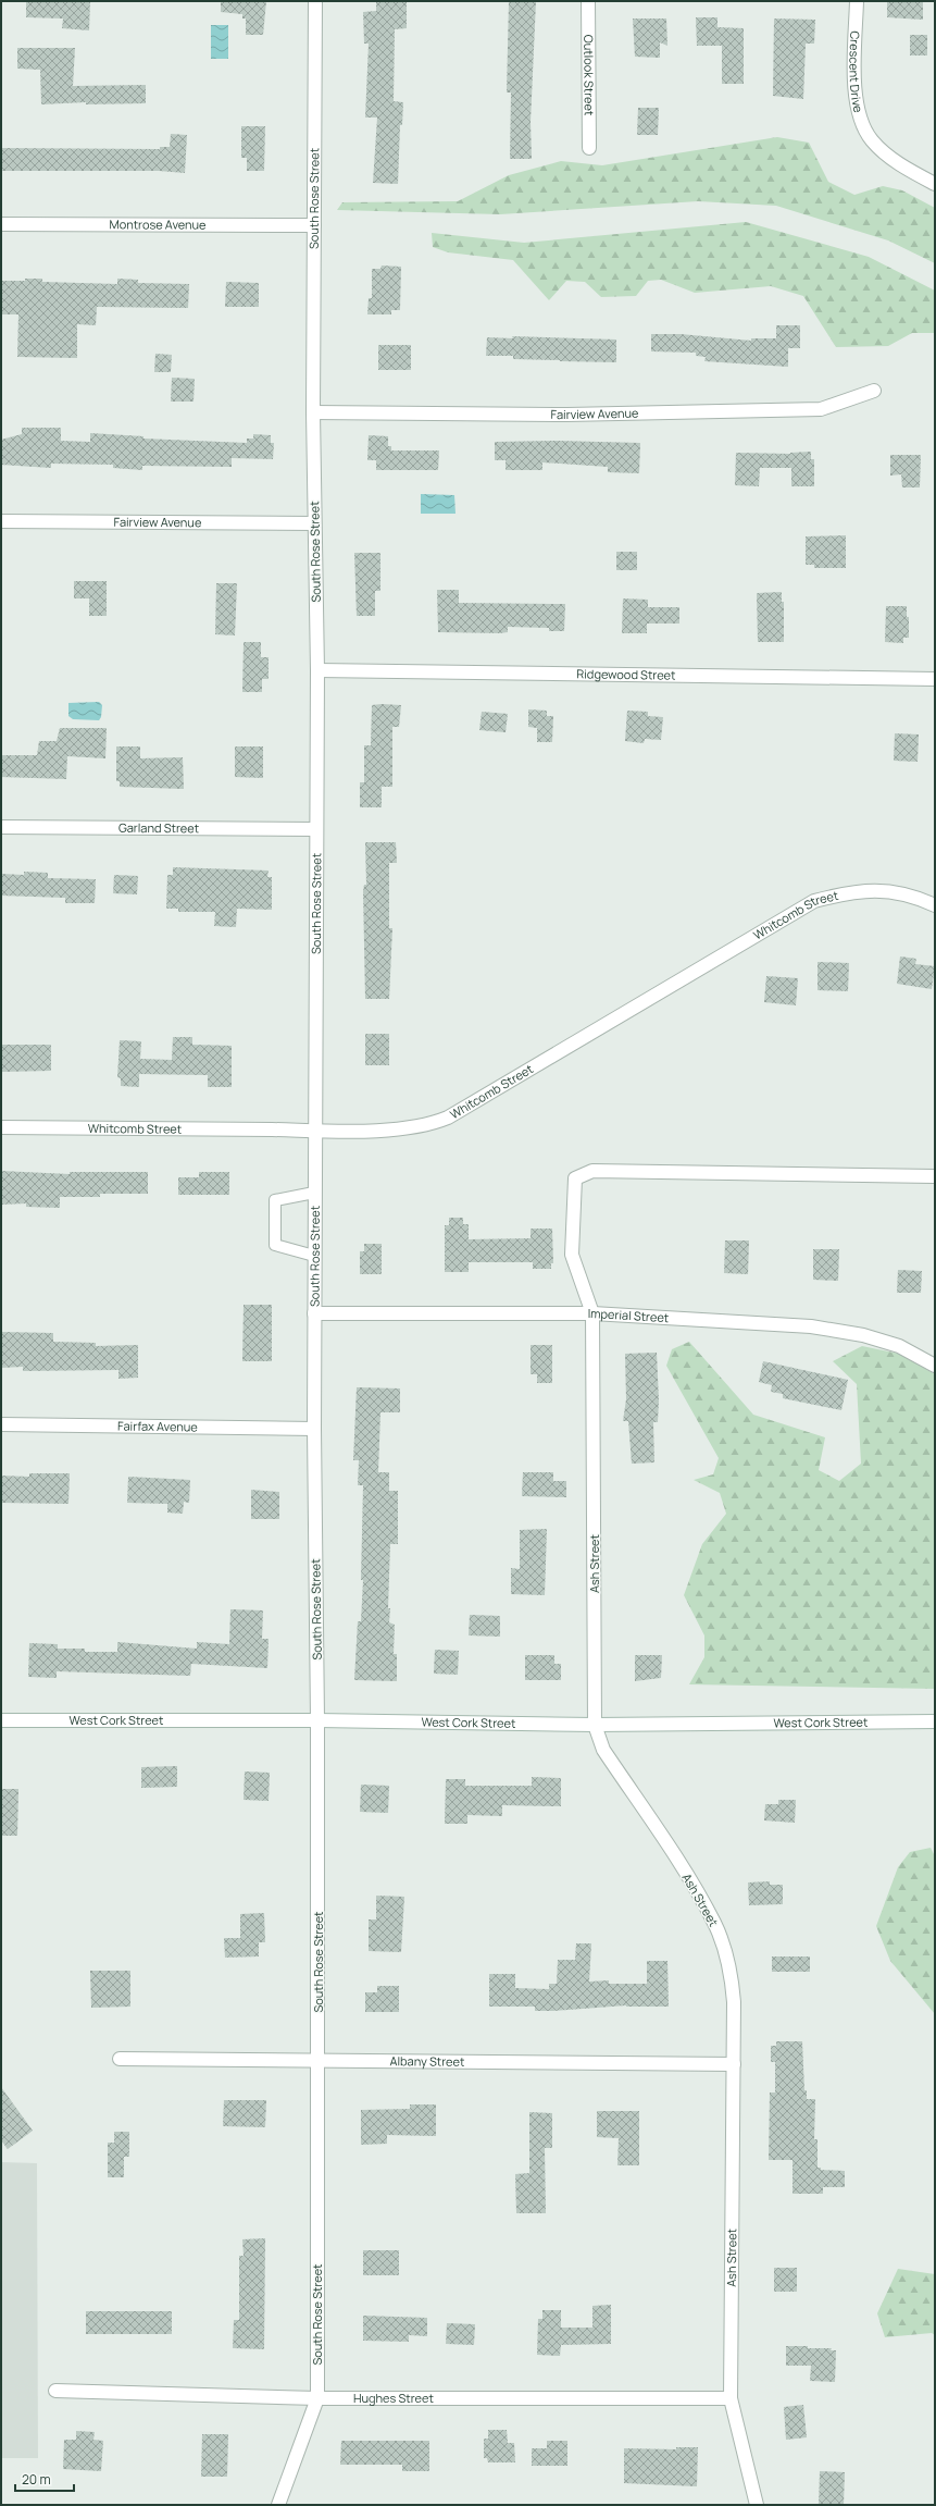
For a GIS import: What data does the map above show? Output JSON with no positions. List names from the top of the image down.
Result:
{
  "streets": {
    "street": [
      "Crescent Drive",
      "Outlook Street",
      "South Rose Street",
      "Montrose Avenue",
      "Fairview Avenue",
      "Ridgewood Street",
      "Garland Street",
      "Whitcomb Street",
      "Imperial Street",
      "Fairfax Avenue",
      "Ash Street",
      "West Cork Street",
      "Albany Street",
      "Hughes Street"
    ]
  },
  "crossings": [
    ["South Rose Street", "Montrose Avenue"],
    ["South Rose Street", "Fairview Avenue"],
    ["South Rose Street", "Ridgewood Street"],
    ["South Rose Street", "Garland Street"],
    ["South Rose Street", "Whitcomb Street"],
    ["South Rose Street", "Imperial Street"],
    ["South Rose Street", "Fairfax Avenue"],
    ["South Rose Street", "West Cork Street"],
    ["South Rose Street", "Albany Street"],
    ["South Rose Street", "Hughes Street"],
    ["Imperial Street", "Ash Street"],
    ["Ash Street", "West Cork Street"],
    ["Ash Street", "Albany Street"],
    ["Ash Street", "Hughes Street"]
  ],
  "scale_bar": "20 m"
}
